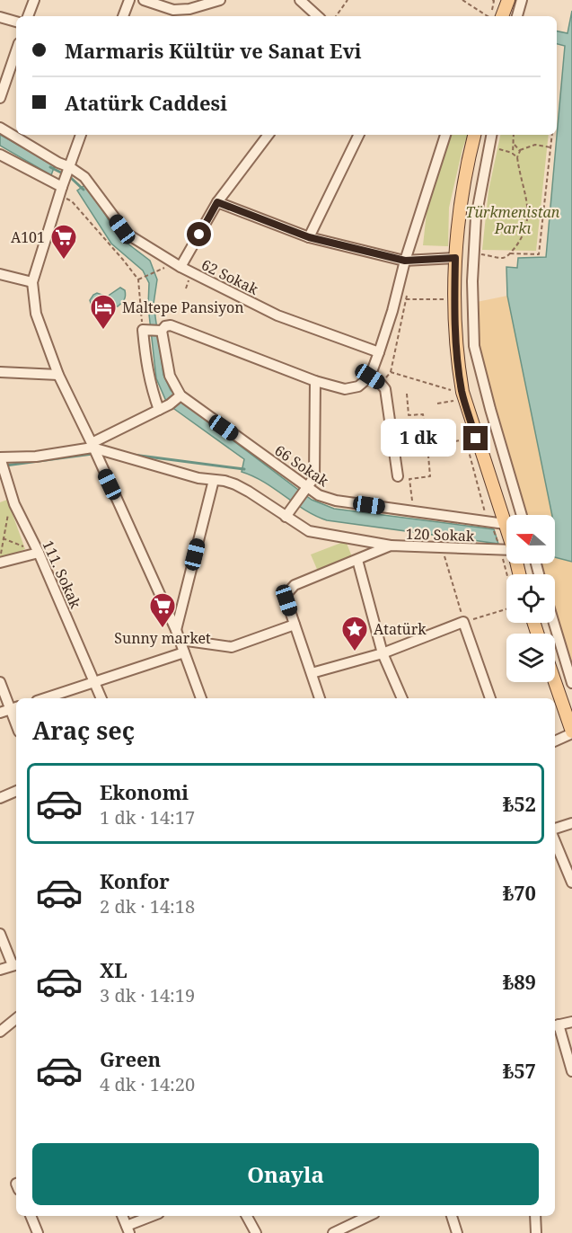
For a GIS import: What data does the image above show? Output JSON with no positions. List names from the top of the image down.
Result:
{
  "streets": {
    "street": [
      "62 Sokak",
      "66 Sokak",
      "120 Sokak",
      "111. Sokak"
    ]
  },
  "parks": ["Türkmenistan Parkı"],
  "places": {
    "supermarket": ["A101", "Sunny market"],
    "hotel": ["Maltepe Pansiyon"],
    "place": ["Atatürk"]
  },
  "north": "left",
  "page": {
    "banner": ["Marmaris Kültür ve Sanat Evi", "Atatürk Caddesi"],
    "bubble": "1 dk",
    "heading": "Araç seç",
    "list": [
      {
        "name": "Ekonomi",
        "note": "1 dk · 14:17",
        "value": "₺52"
      },
      {
        "name": "Konfor",
        "note": "2 dk · 14:18",
        "value": "₺70"
      },
      {
        "name": "XL",
        "note": "3 dk · 14:19",
        "value": "₺89"
      },
      {
        "name": "Green",
        "note": "4 dk · 14:20",
        "value": "₺57"
      }
    ],
    "buttons": "Onayla"
  }
}
